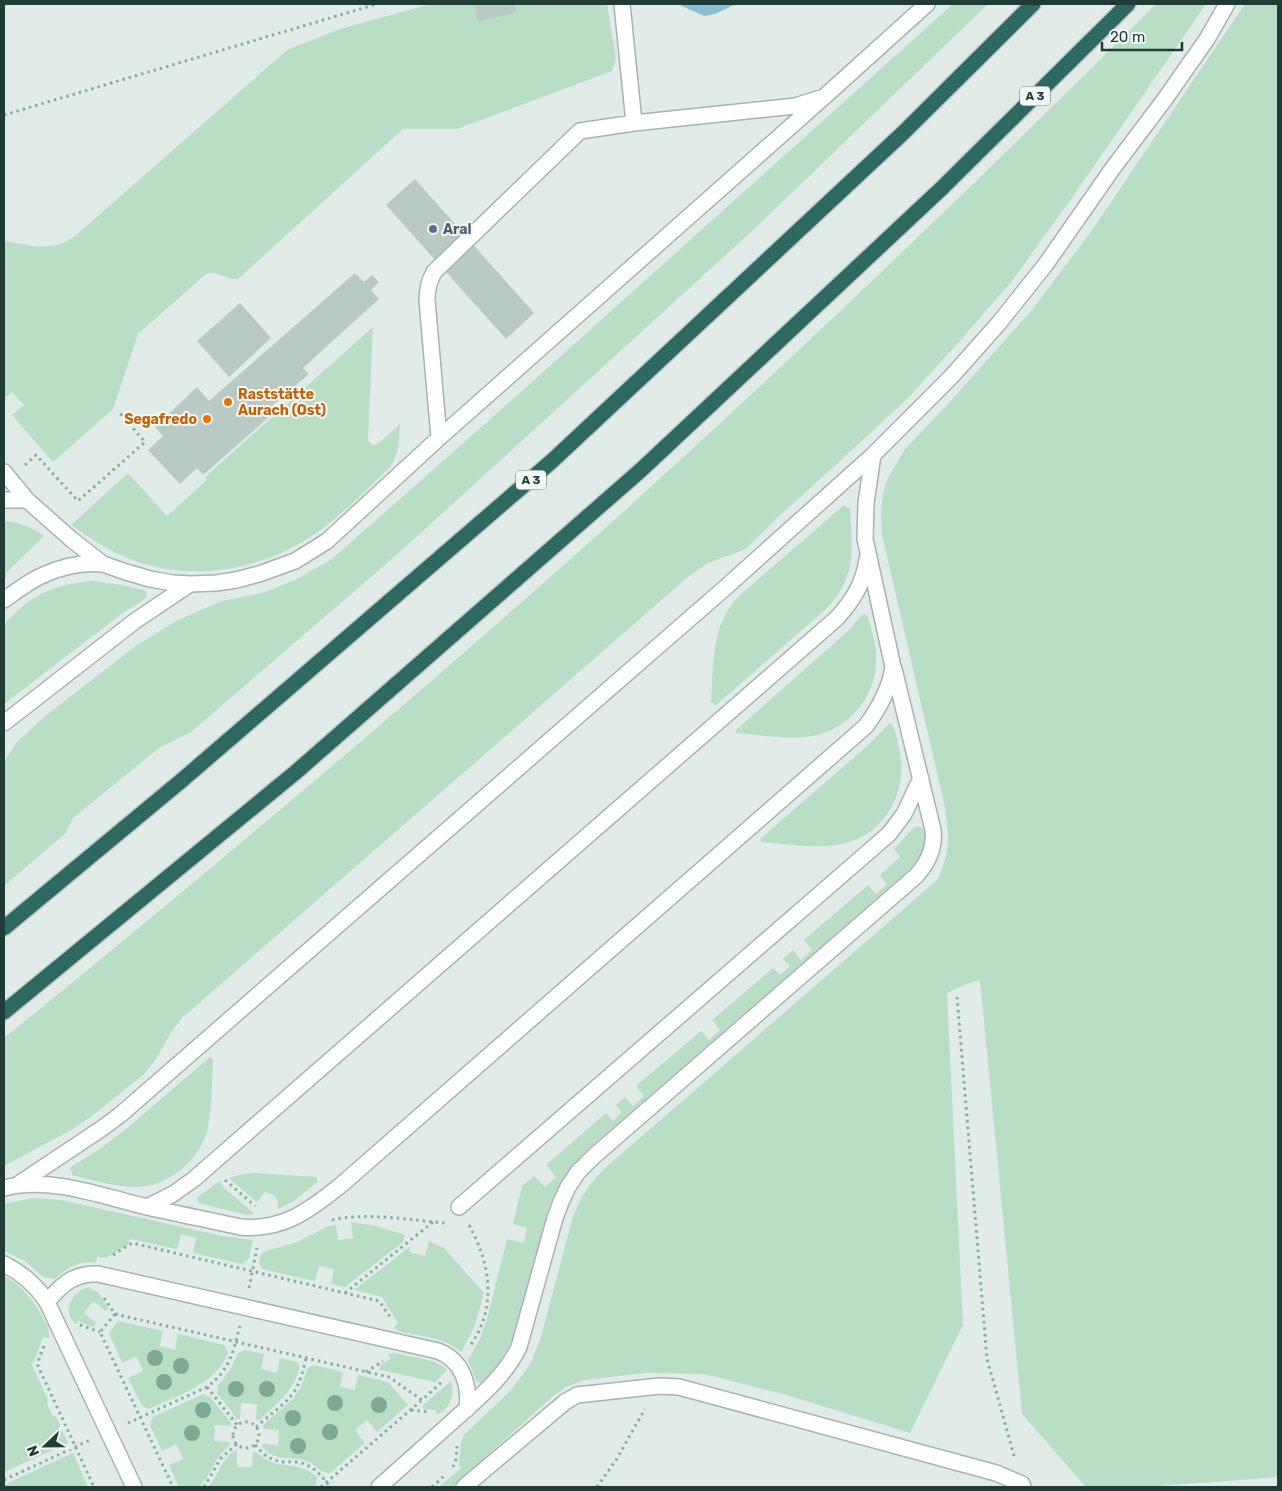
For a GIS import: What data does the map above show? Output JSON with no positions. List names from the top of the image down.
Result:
{
  "streets": {
    "highway": ["A 3"]
  },
  "places": ["Aral", "Raststätte Aurach (Ost)", "Segafredo"],
  "scale_bar": "20 m",
  "north": "left"
}
